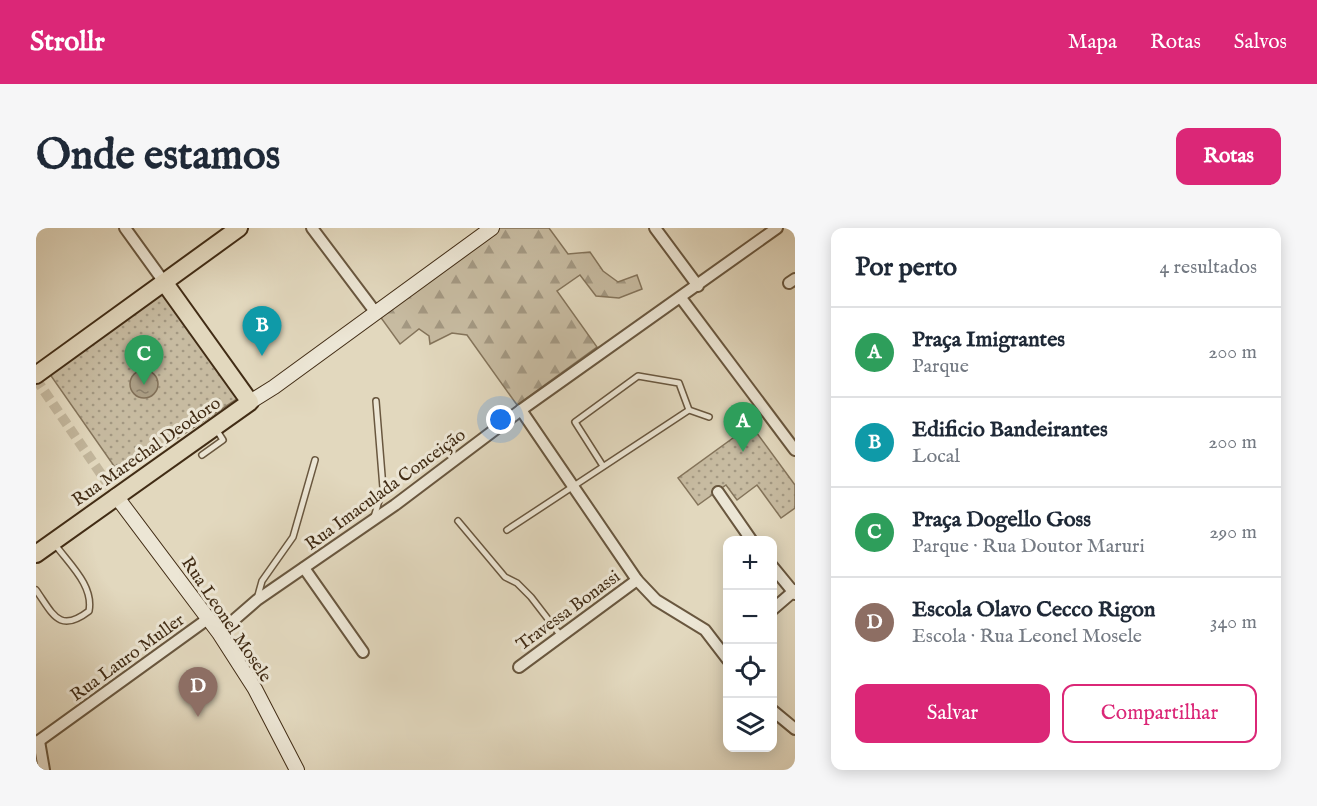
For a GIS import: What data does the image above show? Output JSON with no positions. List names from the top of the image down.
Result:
{
  "streets": {
    "main road": ["Rua Marechal Deodoro"],
    "street": [
      "Rua Imaculada Conceição",
      "Travessa Bonassi",
      "Rua Leonel Mosele",
      "Rua Lauro Muller"
    ]
  },
  "crossings": [
    ["Rua Marechal Deodoro", "Rua Leonel Mosele"],
    ["Rua Imaculada Conceição", "Rua Leonel Mosele"],
    ["Rua Leonel Mosele", "Rua Lauro Muller"]
  ],
  "page": {
    "header": "Strollr",
    "nav": ["Mapa", "Rotas", "Salvos"],
    "buttons": [
      "Rotas",
      ["Salvar", "Compartilhar"]
    ],
    "title": "Onde estamos",
    "heading": ["Por perto", "4 resultados"],
    "pins": [
      "B",
      "C",
      "A",
      "D"
    ],
    "list": [
      {
        "mark": "A",
        "name": "Praça Imigrantes",
        "note": "Parque",
        "value": "200 m"
      },
      {
        "mark": "B",
        "name": "Edificio Bandeirantes",
        "note": "Local",
        "value": "200 m"
      },
      {
        "mark": "C",
        "name": "Praça Dogello Goss",
        "note": "Parque · Rua Doutor Maruri",
        "value": "290 m"
      },
      {
        "mark": "D",
        "name": "Escola Olavo Cecco Rigon",
        "note": "Escola · Rua Leonel Mosele",
        "value": "340 m"
      }
    ],
    "map_buttons": ["+", "−"]
  }
}
